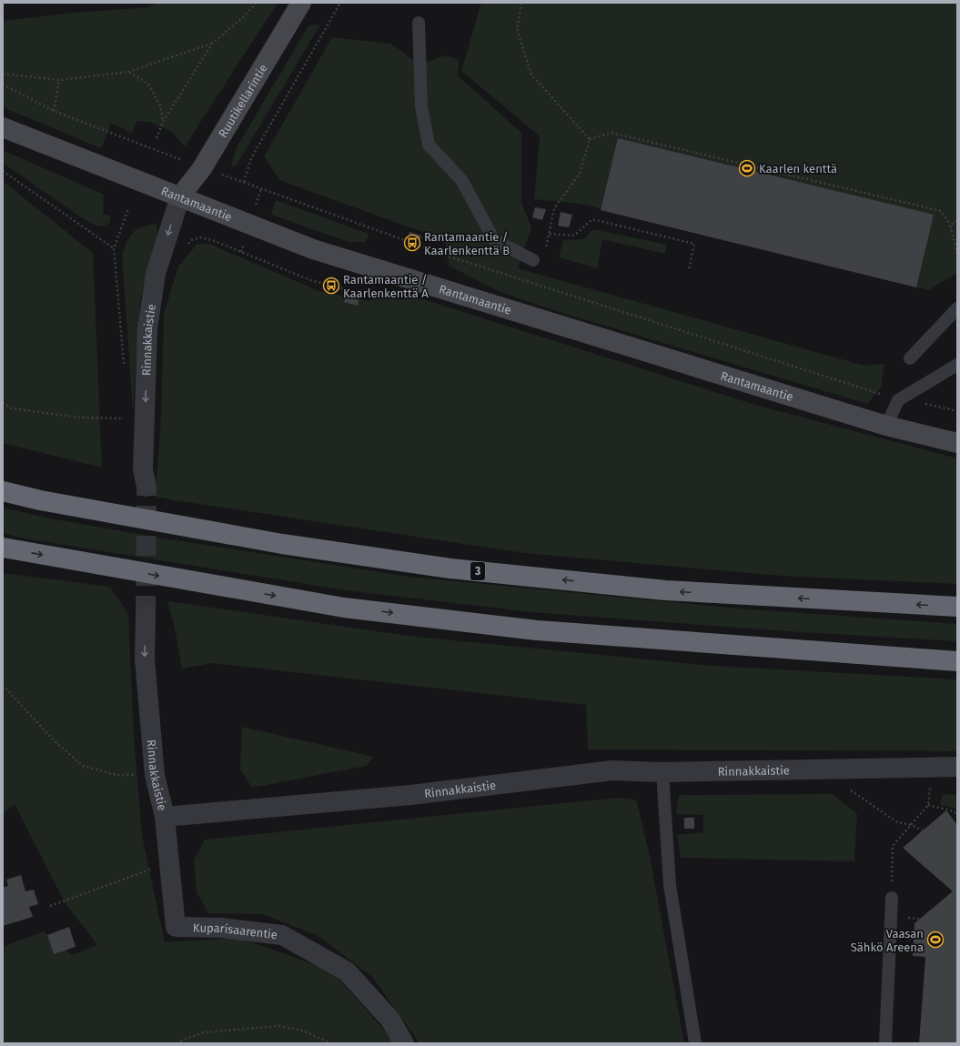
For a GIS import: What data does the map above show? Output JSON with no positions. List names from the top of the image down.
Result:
{
  "streets": {
    "highway": ["3"],
    "main road": ["Ruutikellarintie", "Rantamaantie"],
    "street": ["Rinnakkaistie", "Kuparisaarentie"]
  },
  "crossings": [
    ["Ruutikellarintie", "Rantamaantie"],
    ["Ruutikellarintie", "Rinnakkaistie"],
    ["Rantamaantie", "Rinnakkaistie"],
    ["Rinnakkaistie", "Kuparisaarentie"]
  ],
  "places": {
    "sports": ["Kaarlen kenttä", "Vaasan Sähkö Areena"],
    "bus stop": ["Rantamaantie / Kaarlenkenttä B", "Rantamaantie / Kaarlenkenttä A"]
  }
}
